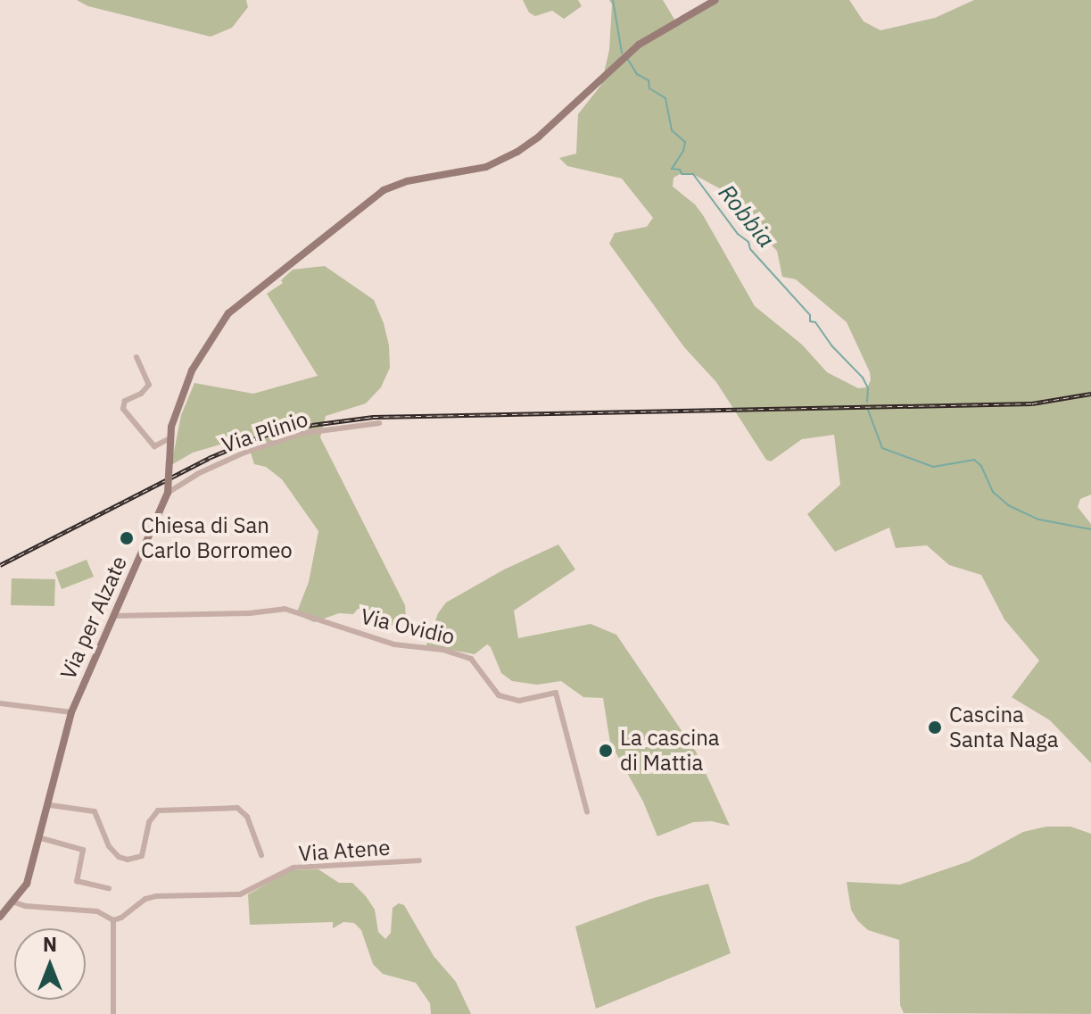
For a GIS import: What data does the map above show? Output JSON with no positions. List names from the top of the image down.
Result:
{
  "streets": {
    "street": [
      "Via Plinio",
      "Via per Alzate",
      "Via Ovidio",
      "Via Atene"
    ]
  },
  "crossings": [
    ["Via Plinio", "Via per Alzate"],
    ["Via per Alzate", "Via Ovidio"]
  ],
  "water": ["Robbia"],
  "places": ["Chiesa di San Carlo Borromeo", "Cascina Santa Naga", "La cascina di Mattia"],
  "north": "top"
}
